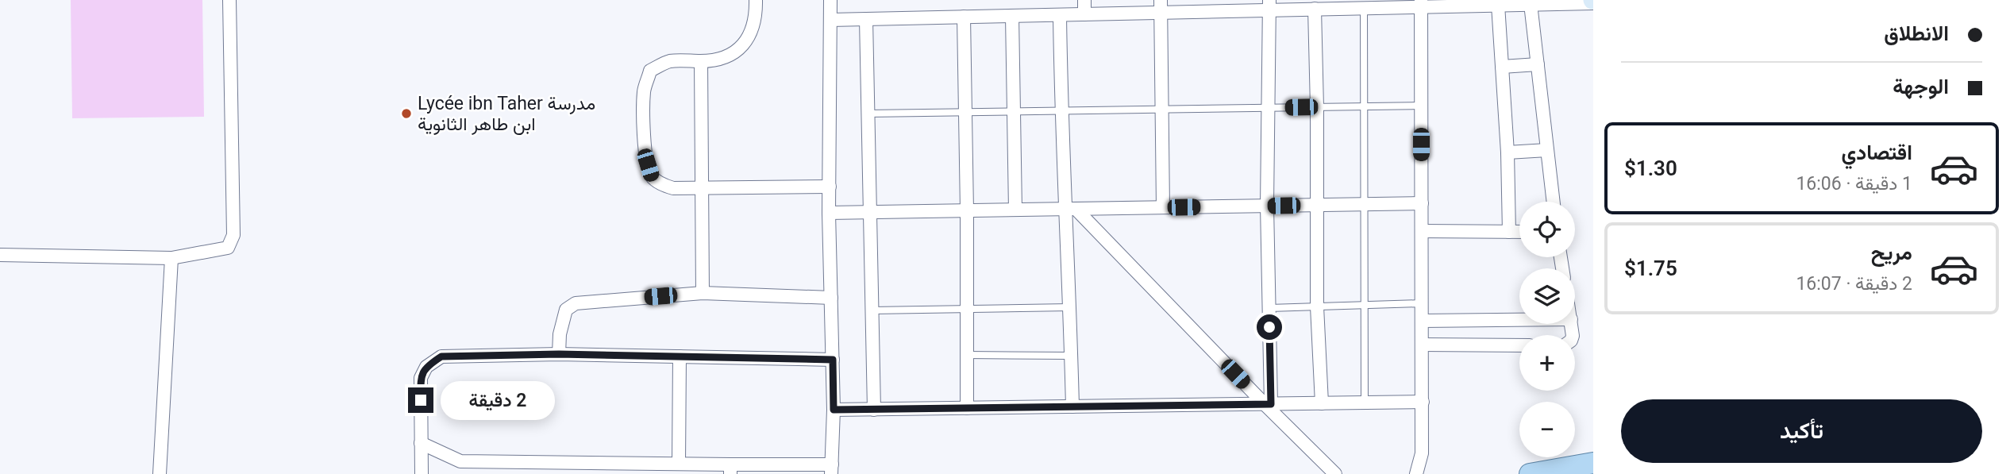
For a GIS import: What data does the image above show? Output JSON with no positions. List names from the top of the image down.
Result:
{
  "places": ["Lycée ibn Taher مدرسة ابن طاهر الثانوية"],
  "page": {
    "banner": ["الانطلاق", "الوجهة"],
    "list": [
      {
        "name": "اقتصادي",
        "note": "1 دقيقة · 16:06",
        "value": "$1.30"
      },
      {
        "name": "مريح",
        "note": "2 دقيقة · 16:07",
        "value": "$1.75"
      }
    ],
    "map_buttons": ["+", "−"],
    "bubble": "2 دقيقة",
    "buttons": "تأكيد"
  }
}
